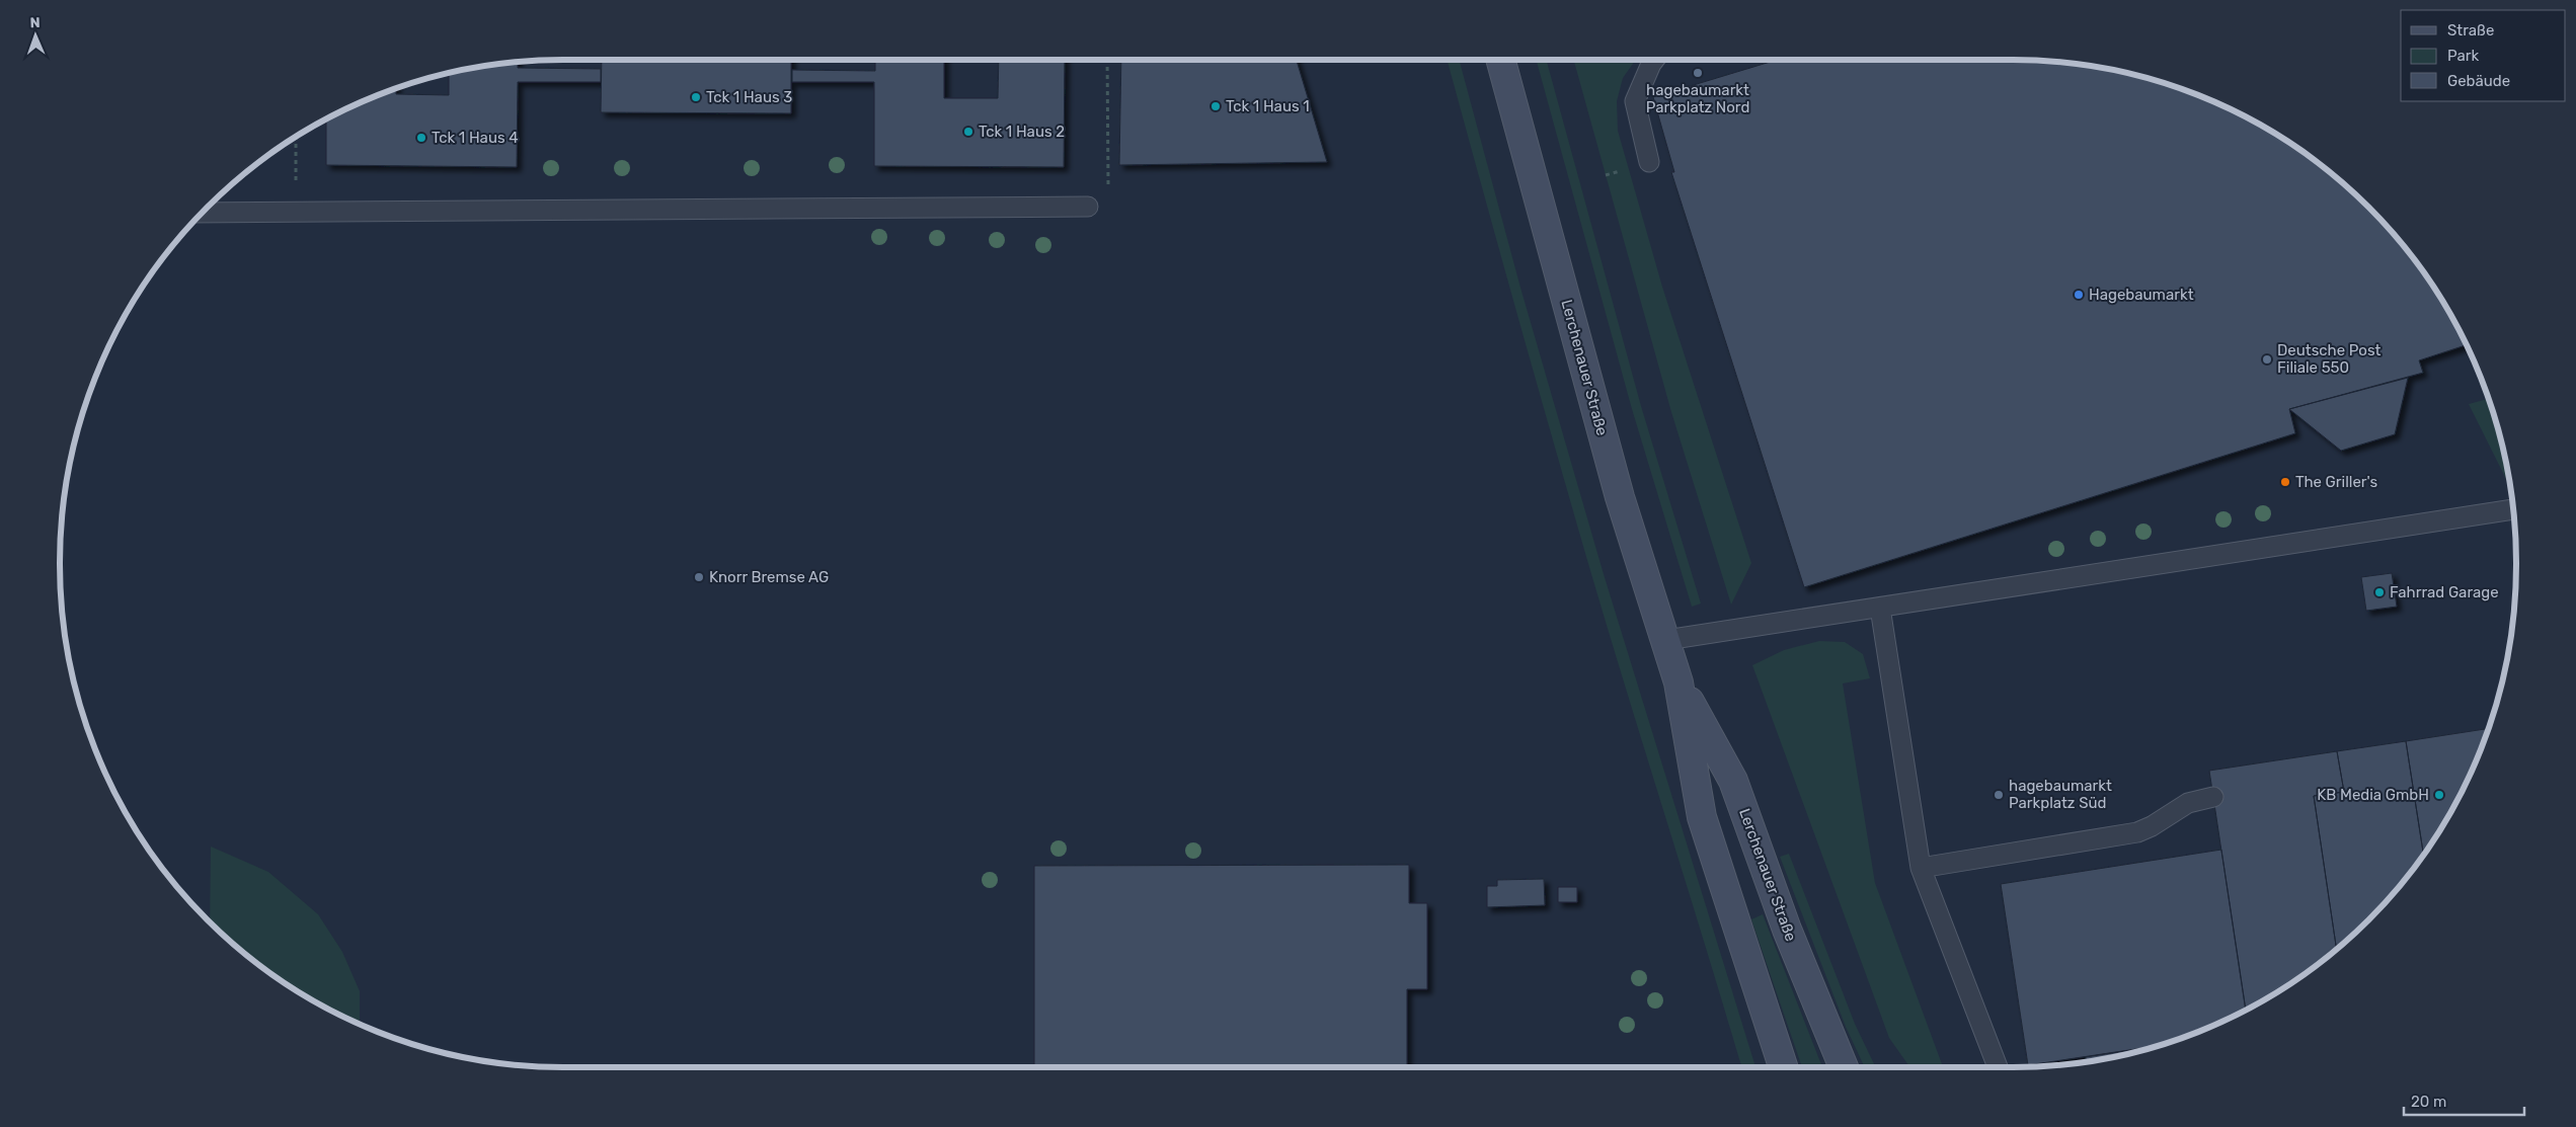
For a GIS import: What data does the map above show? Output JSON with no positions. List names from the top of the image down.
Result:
{
  "streets": {
    "main road": ["Lerchenauer Straße"]
  },
  "places": [
    "hagebaumarkt Parkplatz Nord",
    "Tck 1 Haus 3",
    "Tck 1 Haus 1",
    "Tck 1 Haus 2",
    "Tck 1 Haus 4",
    "Hagebaumarkt",
    "Deutsche Post Filiale 550",
    "The Griller's",
    "Knorr Bremse AG",
    "Fahrrad Garage",
    "hagebaumarkt Parkplatz Süd",
    "KB Media GmbH"
  ],
  "legend": ["Straße", "Park", "Gebäude"],
  "scale_bar": "20 m",
  "north": "top"
}
